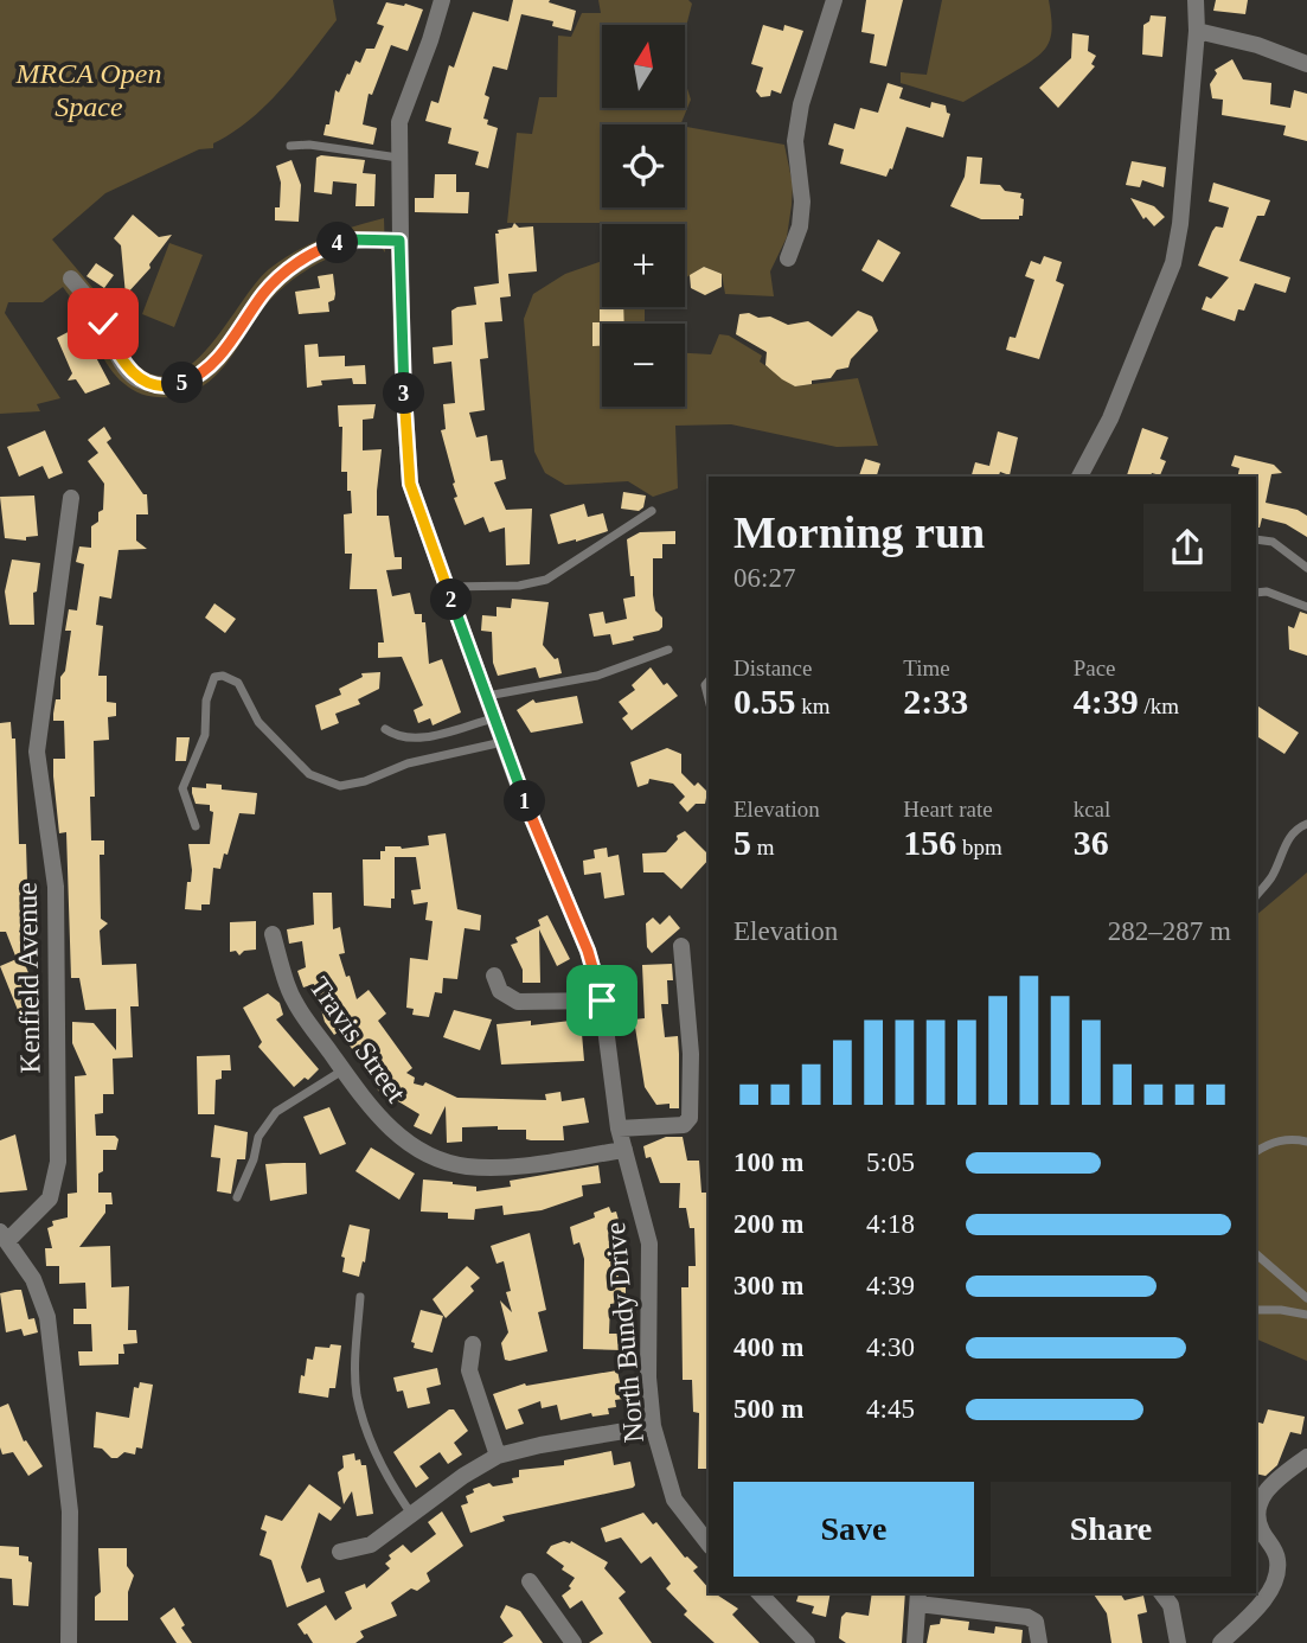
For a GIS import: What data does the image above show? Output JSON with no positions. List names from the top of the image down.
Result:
{
  "streets": {
    "street": ["Kenfield Avenue", "Travis Street", "North Bundy Drive"]
  },
  "crossings": [
    ["Travis Street", "North Bundy Drive"]
  ],
  "parks": ["MRCA Open Space"],
  "north": "top",
  "page": {
    "map_buttons": ["+", "−"],
    "pins": [
      "4",
      "5",
      "3",
      "2",
      "1"
    ],
    "heading": ["Morning run", "06:27"],
    "stats": [
      ["Distance", "0.55 km"],
      ["Time", "2:33"],
      ["Pace", "4:39 /km"],
      ["Elevation", "5 m"],
      ["Heart rate", "156 bpm"],
      ["kcal", "36"]
    ],
    "chart": ["Elevation", "282–287 m"],
    "list": [
      {
        "name": "100 m",
        "note": "5:05"
      },
      {
        "name": "200 m",
        "note": "4:18"
      },
      {
        "name": "300 m",
        "note": "4:39"
      },
      {
        "name": "400 m",
        "note": "4:30"
      },
      {
        "name": "500 m",
        "note": "4:45"
      }
    ],
    "buttons": ["Save", "Share"]
  }
}
